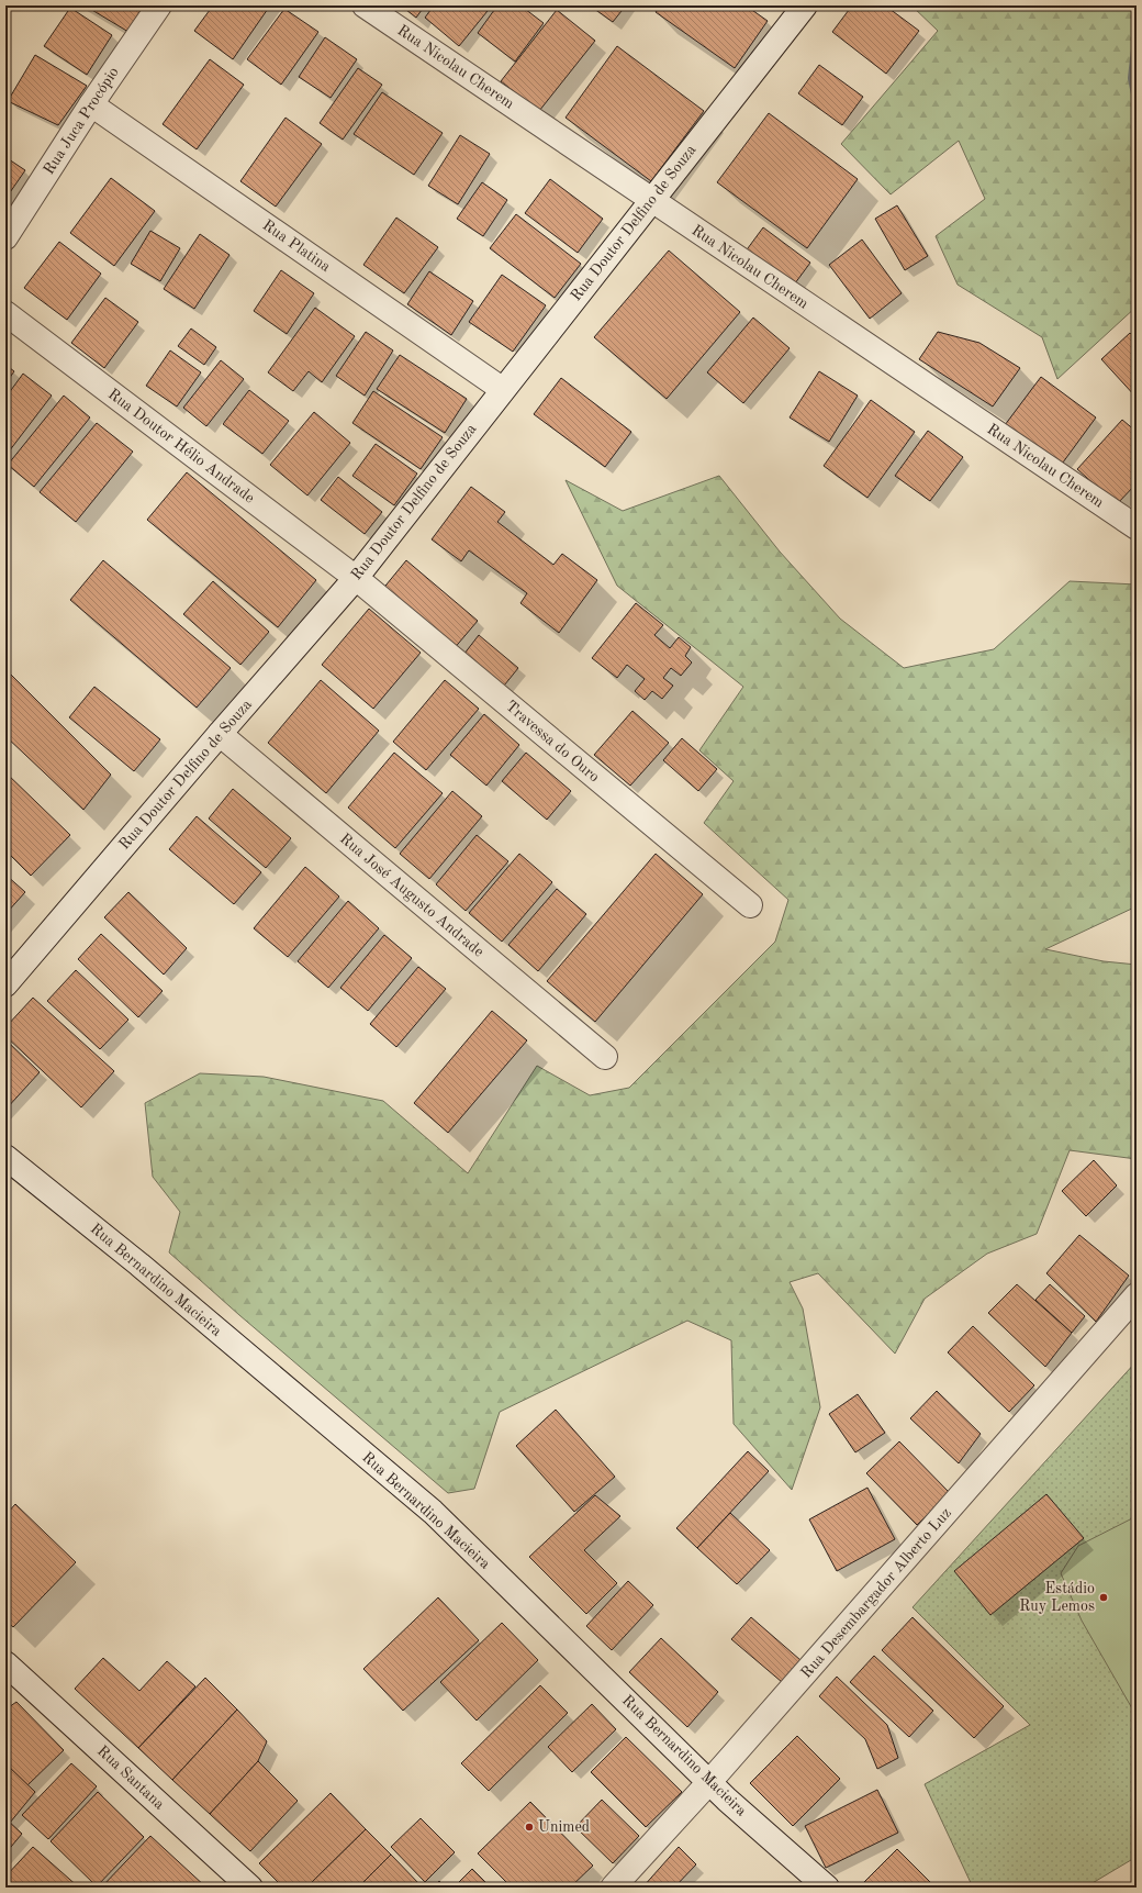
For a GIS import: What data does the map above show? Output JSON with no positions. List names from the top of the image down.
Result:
{
  "streets": {
    "street": [
      "Rua Nicolau Cherem",
      "Rua Juca Procópio",
      "Rua Doutor Delfino de Souza",
      "Rua Platina",
      "Rua Doutor Hélio Andrade",
      "Travessa do Ouro",
      "Rua José Augusto Andrade",
      "Rua Bernardino Macieira",
      "Rua Desembargador Alberto Luz",
      "Rua Santana"
    ]
  },
  "crossings": [
    ["Rua Nicolau Cherem", "Rua Doutor Delfino de Souza"],
    ["Rua Juca Procópio", "Rua Platina"],
    ["Rua Doutor Delfino de Souza", "Rua Platina"],
    ["Rua Doutor Delfino de Souza", "Rua Doutor Hélio Andrade"],
    ["Rua Doutor Delfino de Souza", "Travessa do Ouro"],
    ["Rua Doutor Delfino de Souza", "Rua José Augusto Andrade"],
    ["Rua Doutor Hélio Andrade", "Travessa do Ouro"],
    ["Rua Bernardino Macieira", "Rua Desembargador Alberto Luz"]
  ],
  "places": ["Estádio Ruy Lemos", "Unimed"]
}
